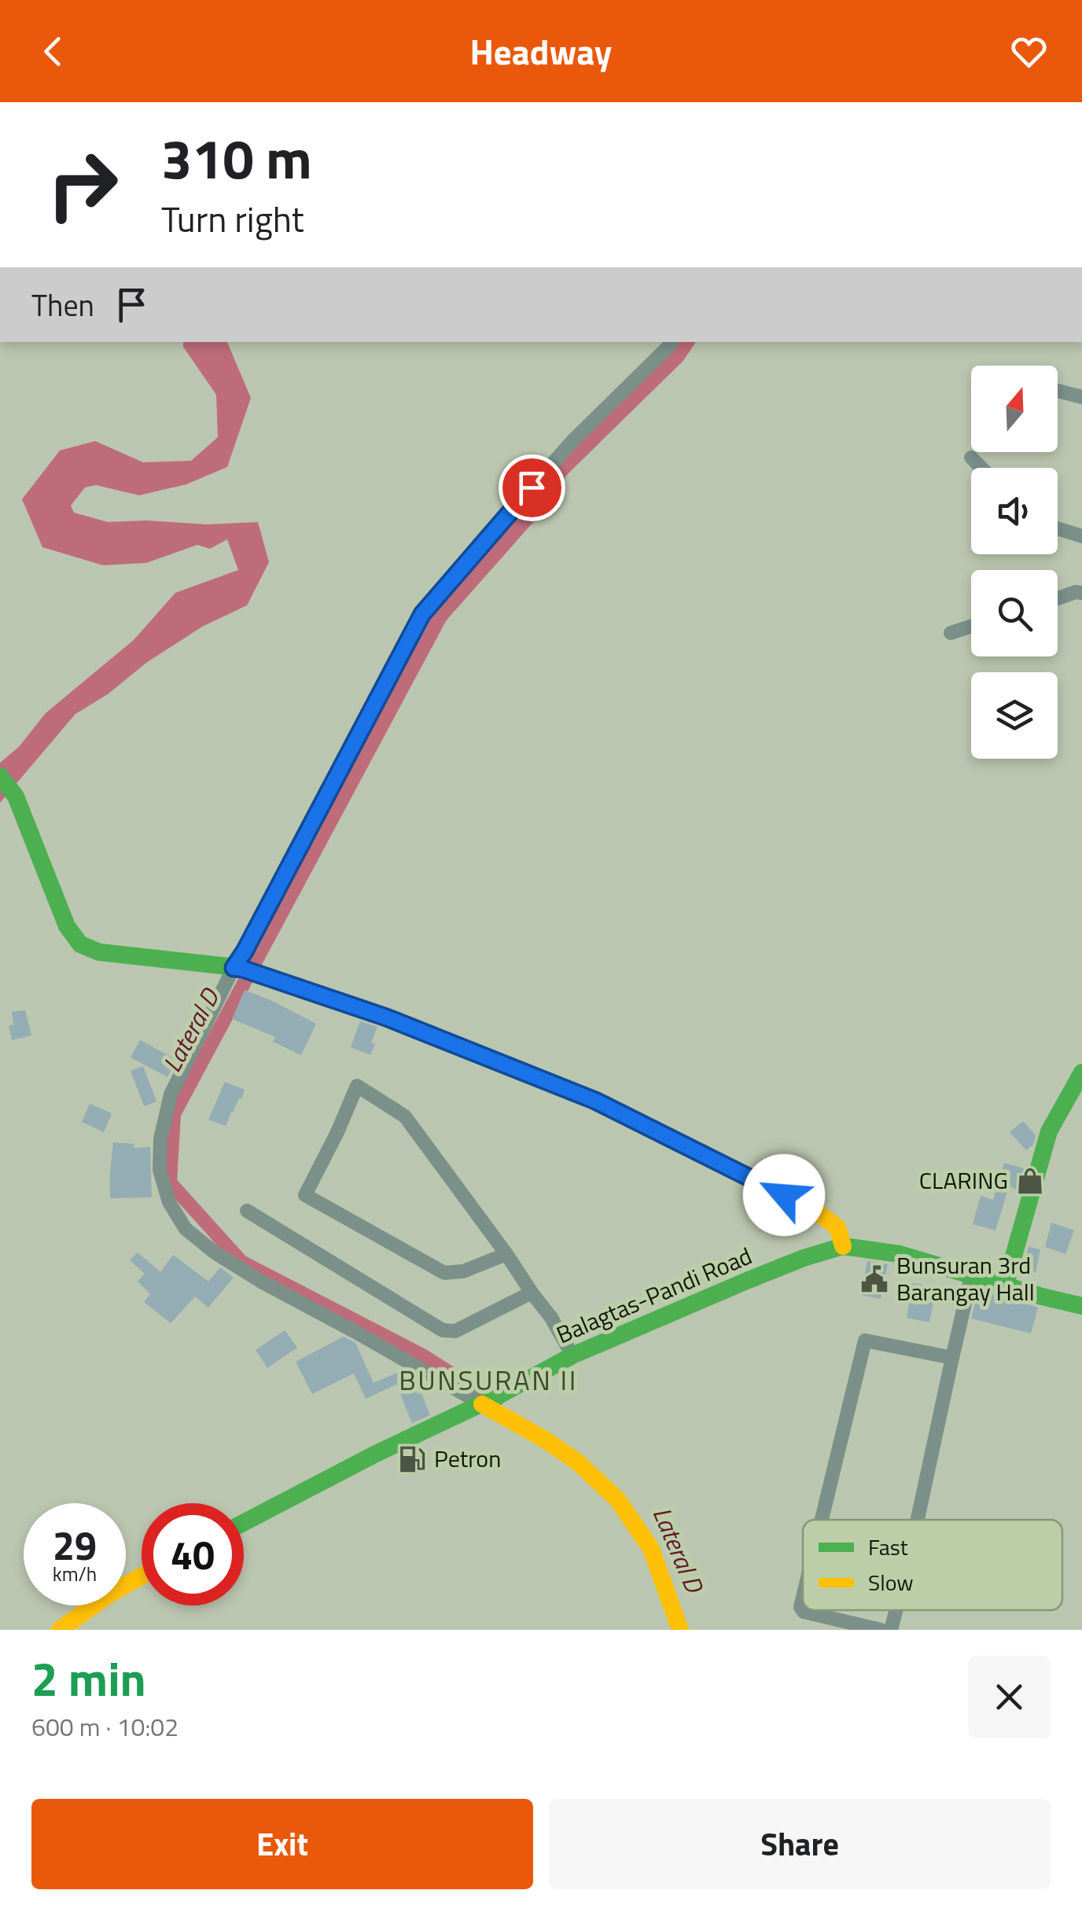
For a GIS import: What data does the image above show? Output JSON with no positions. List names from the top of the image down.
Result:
{
  "streets": {
    "street": ["Balagtas-Pandi Road"]
  },
  "districts": ["BUNSURAN II"],
  "water": ["Lateral D"],
  "places": {
    "shop": ["CLARING"],
    "public building": ["Bunsuran 3rd Barangay Hall"],
    "fuel station": ["Petron"]
  },
  "legend": ["Fast", "Slow"],
  "north": "top",
  "page": {
    "header": "Headway",
    "turn": ["310 m", "Turn right"],
    "then": "Then",
    "speed": "29 km/h",
    "limit": "40",
    "heading": ["2 min", "600 m · 10:02"],
    "buttons": ["Exit", "Share"]
  }
}
